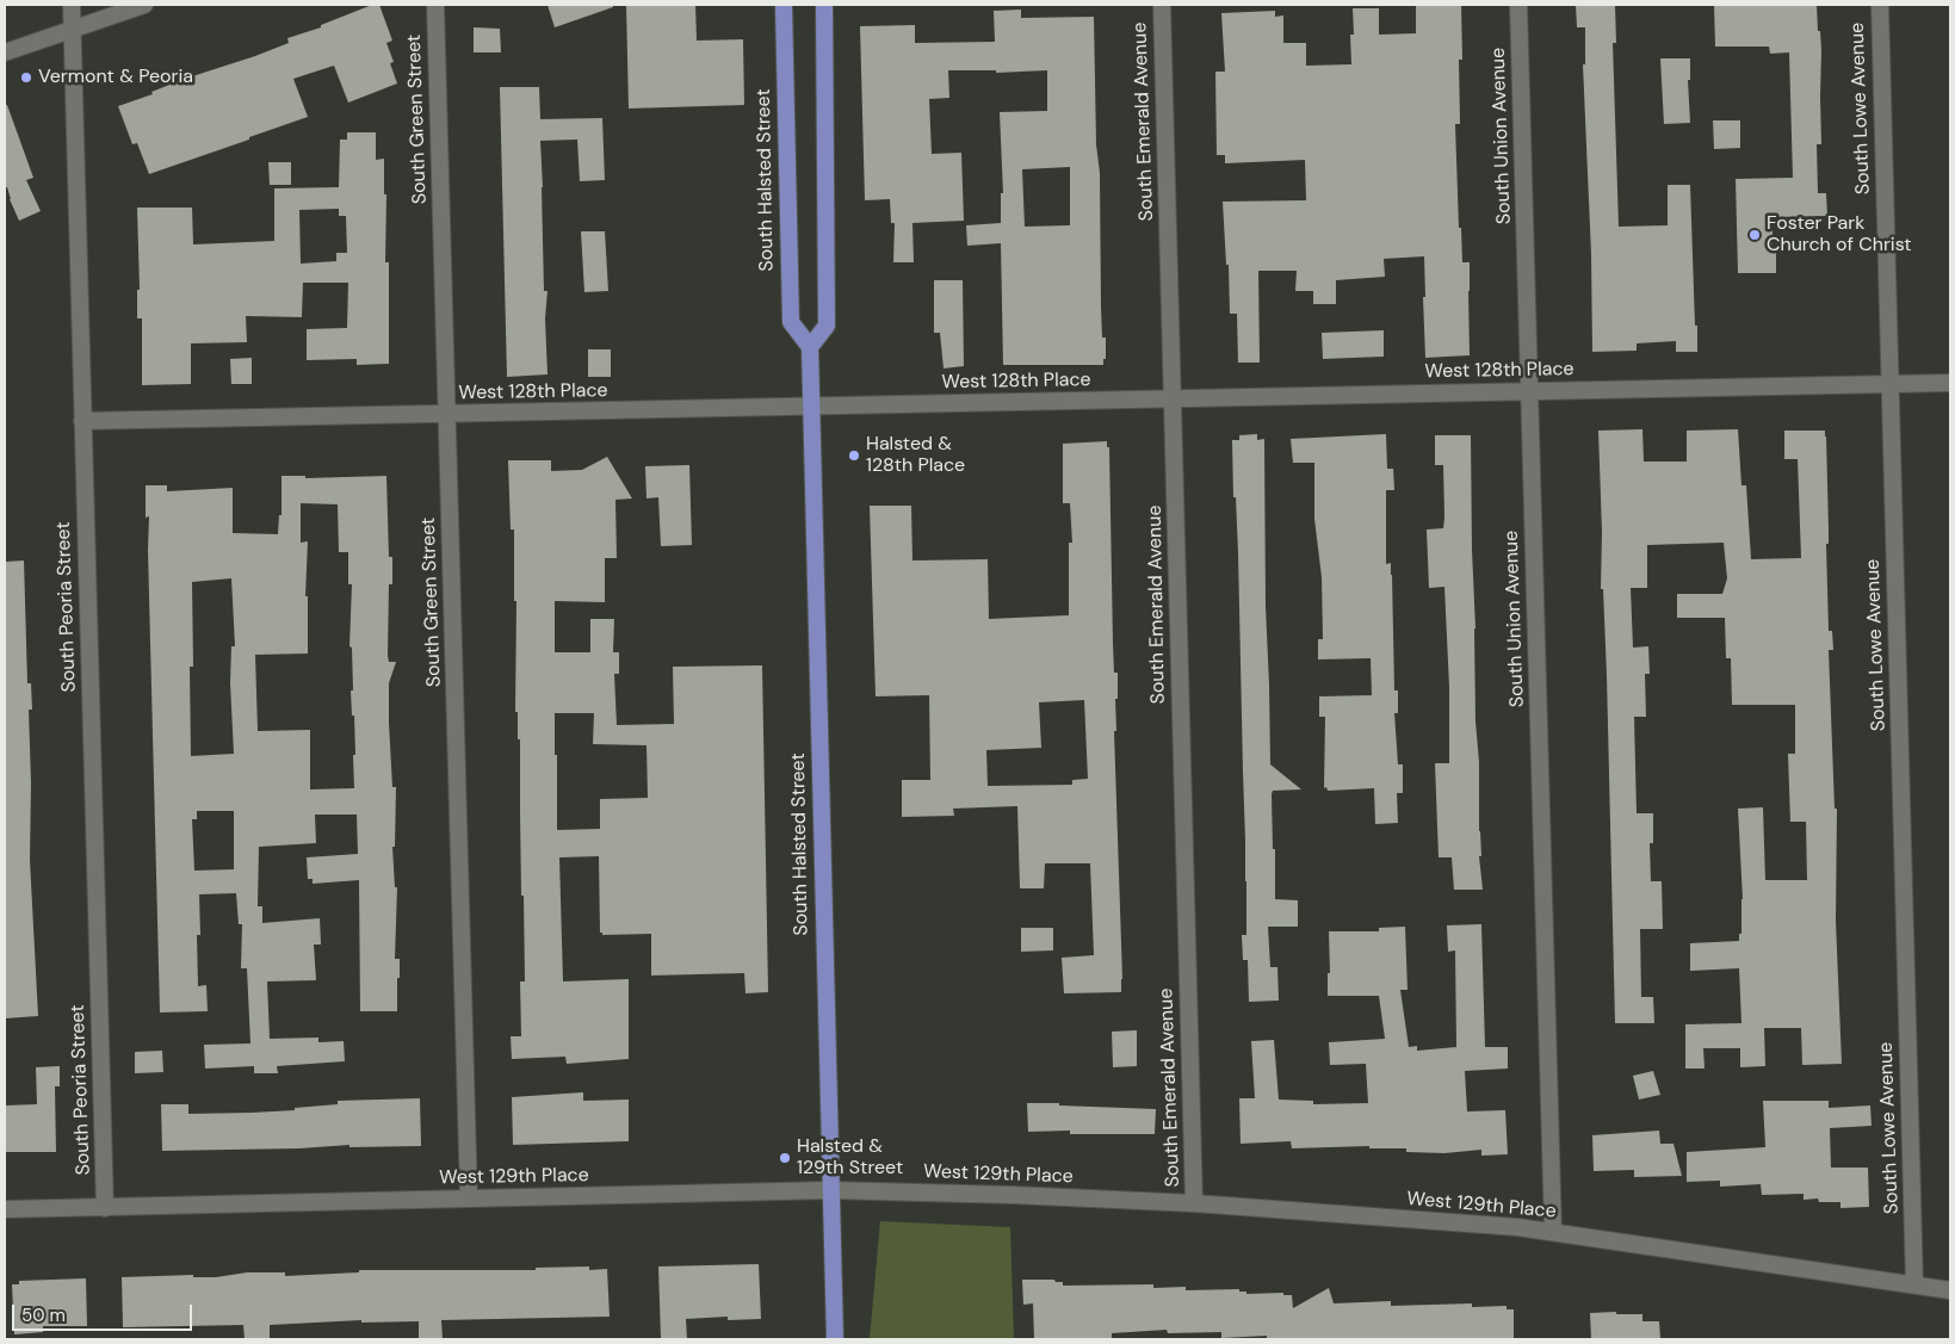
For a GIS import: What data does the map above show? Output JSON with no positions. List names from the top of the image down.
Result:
{
  "streets": {
    "main road": ["South Halsted Street"],
    "street": [
      "South Lowe Avenue",
      "South Green Street",
      "South Emerald Avenue",
      "South Union Avenue",
      "West 128th Place",
      "South Peoria Street",
      "West 129th Place"
    ]
  },
  "crossings": [
    ["South Lowe Avenue", "West 128th Place"],
    ["South Lowe Avenue", "West 129th Place"],
    ["South Green Street", "West 128th Place"],
    ["South Green Street", "West 129th Place"],
    ["South Emerald Avenue", "West 128th Place"],
    ["South Emerald Avenue", "West 129th Place"],
    ["South Union Avenue", "West 128th Place"],
    ["South Union Avenue", "West 129th Place"],
    ["South Halsted Street", "West 128th Place"],
    ["South Halsted Street", "West 129th Place"],
    ["West 128th Place", "South Peoria Street"],
    ["South Peoria Street", "West 129th Place"]
  ],
  "places": [
    "Vermont & Peoria",
    "Foster Park Church of Christ",
    "Halsted & 128th Place",
    "Halsted & 129th Street"
  ],
  "scale_bar": "50 m"
}
